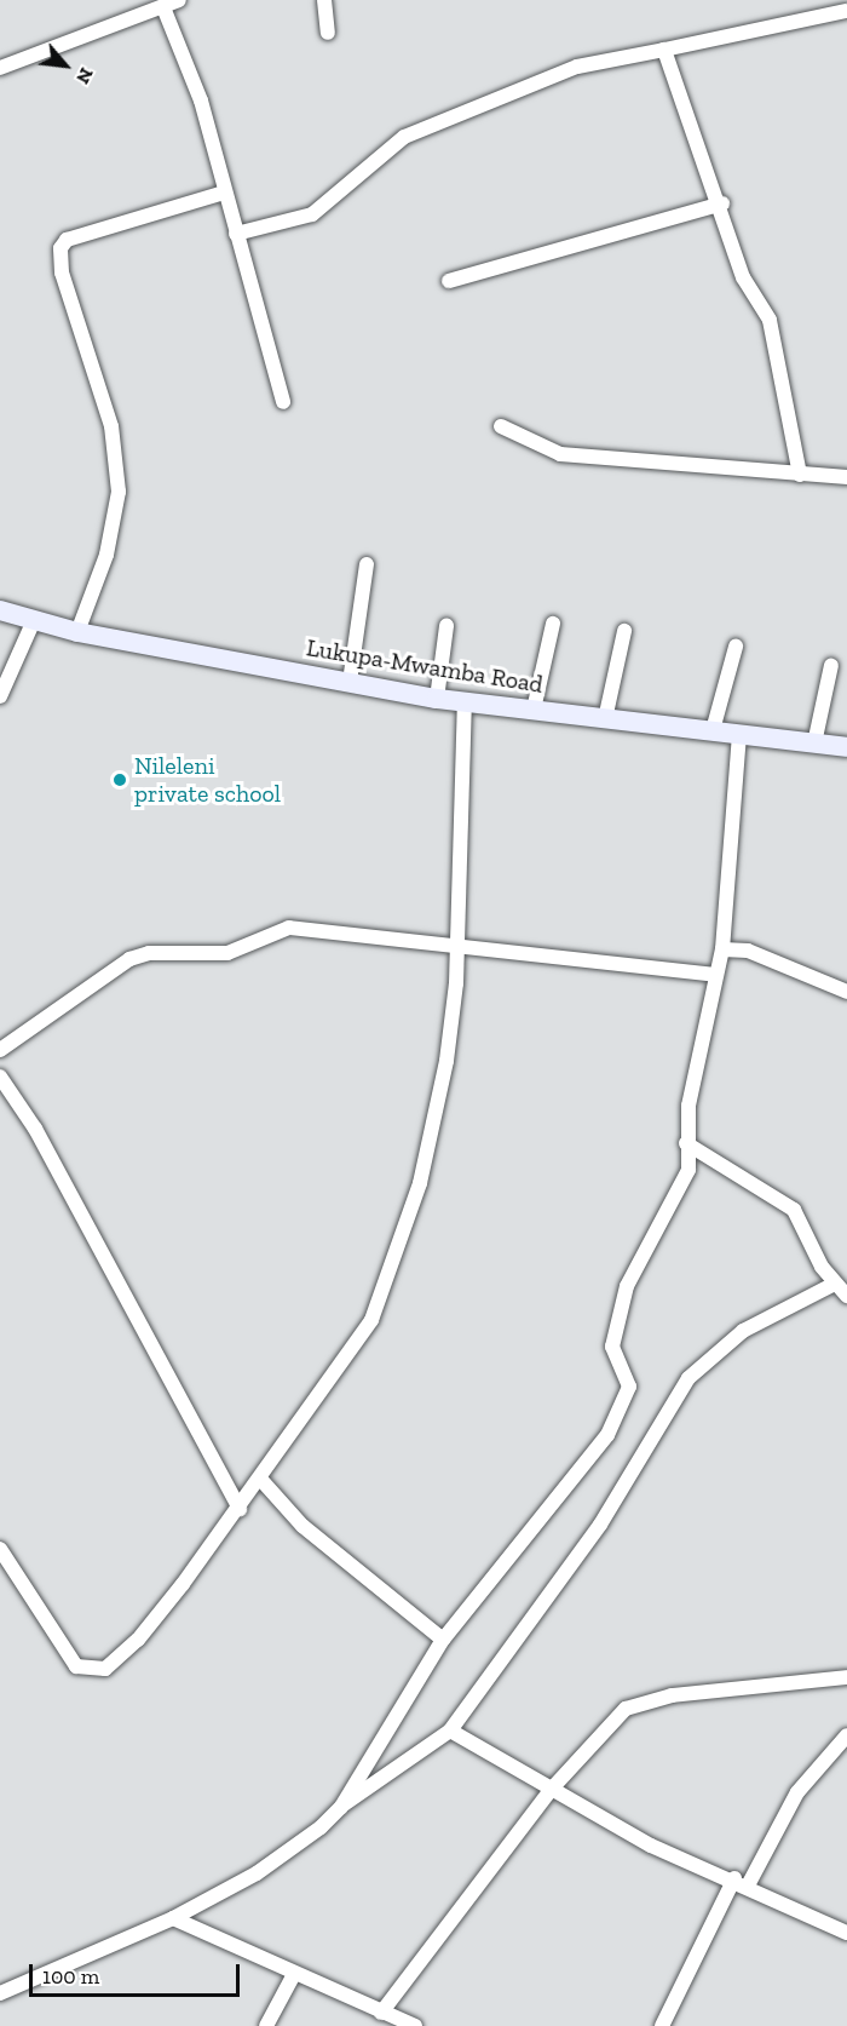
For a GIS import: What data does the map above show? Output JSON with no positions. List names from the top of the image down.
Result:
{
  "streets": {
    "street": ["Lukupa-Mwamba Road"]
  },
  "places": ["Nileleni private school"],
  "scale_bar": "100 m",
  "north": "bottom right"
}
